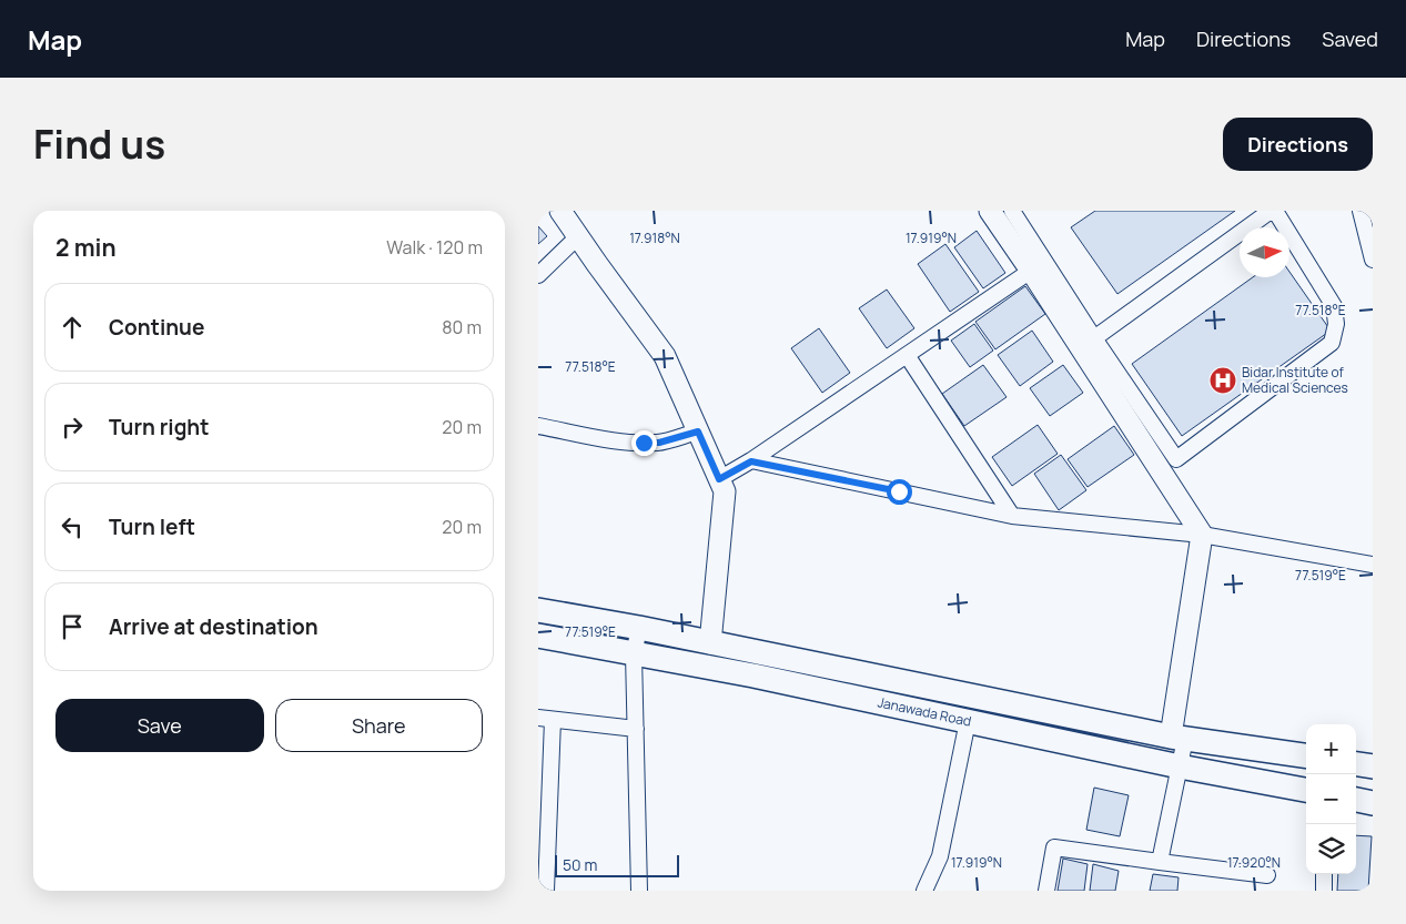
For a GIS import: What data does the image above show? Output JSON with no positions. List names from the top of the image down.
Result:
{
  "streets": {
    "main road": ["Janawada Road"]
  },
  "places": {
    "hospital": ["Bidar Institute of Medical Sciences"]
  },
  "scale_bar": "50 m",
  "north": "right",
  "page": {
    "header": "Map",
    "nav": ["Map", "Directions", "Saved"],
    "title": "Find us",
    "buttons": [
      "Directions",
      ["Save", "Share"]
    ],
    "heading": ["2 min", "Walk · 120 m"],
    "list": [
      ["Continue", "80 m"],
      ["Turn right", "20 m"],
      ["Turn left", "20 m"],
      "Arrive at destination"
    ],
    "map_buttons": ["+", "−"],
    "scale": "50 m"
  },
  "coordinates": [
    "17.918°N",
    "17.919°N",
    "77.518°E",
    "77.519°E",
    "17.920°N"
  ]
}
